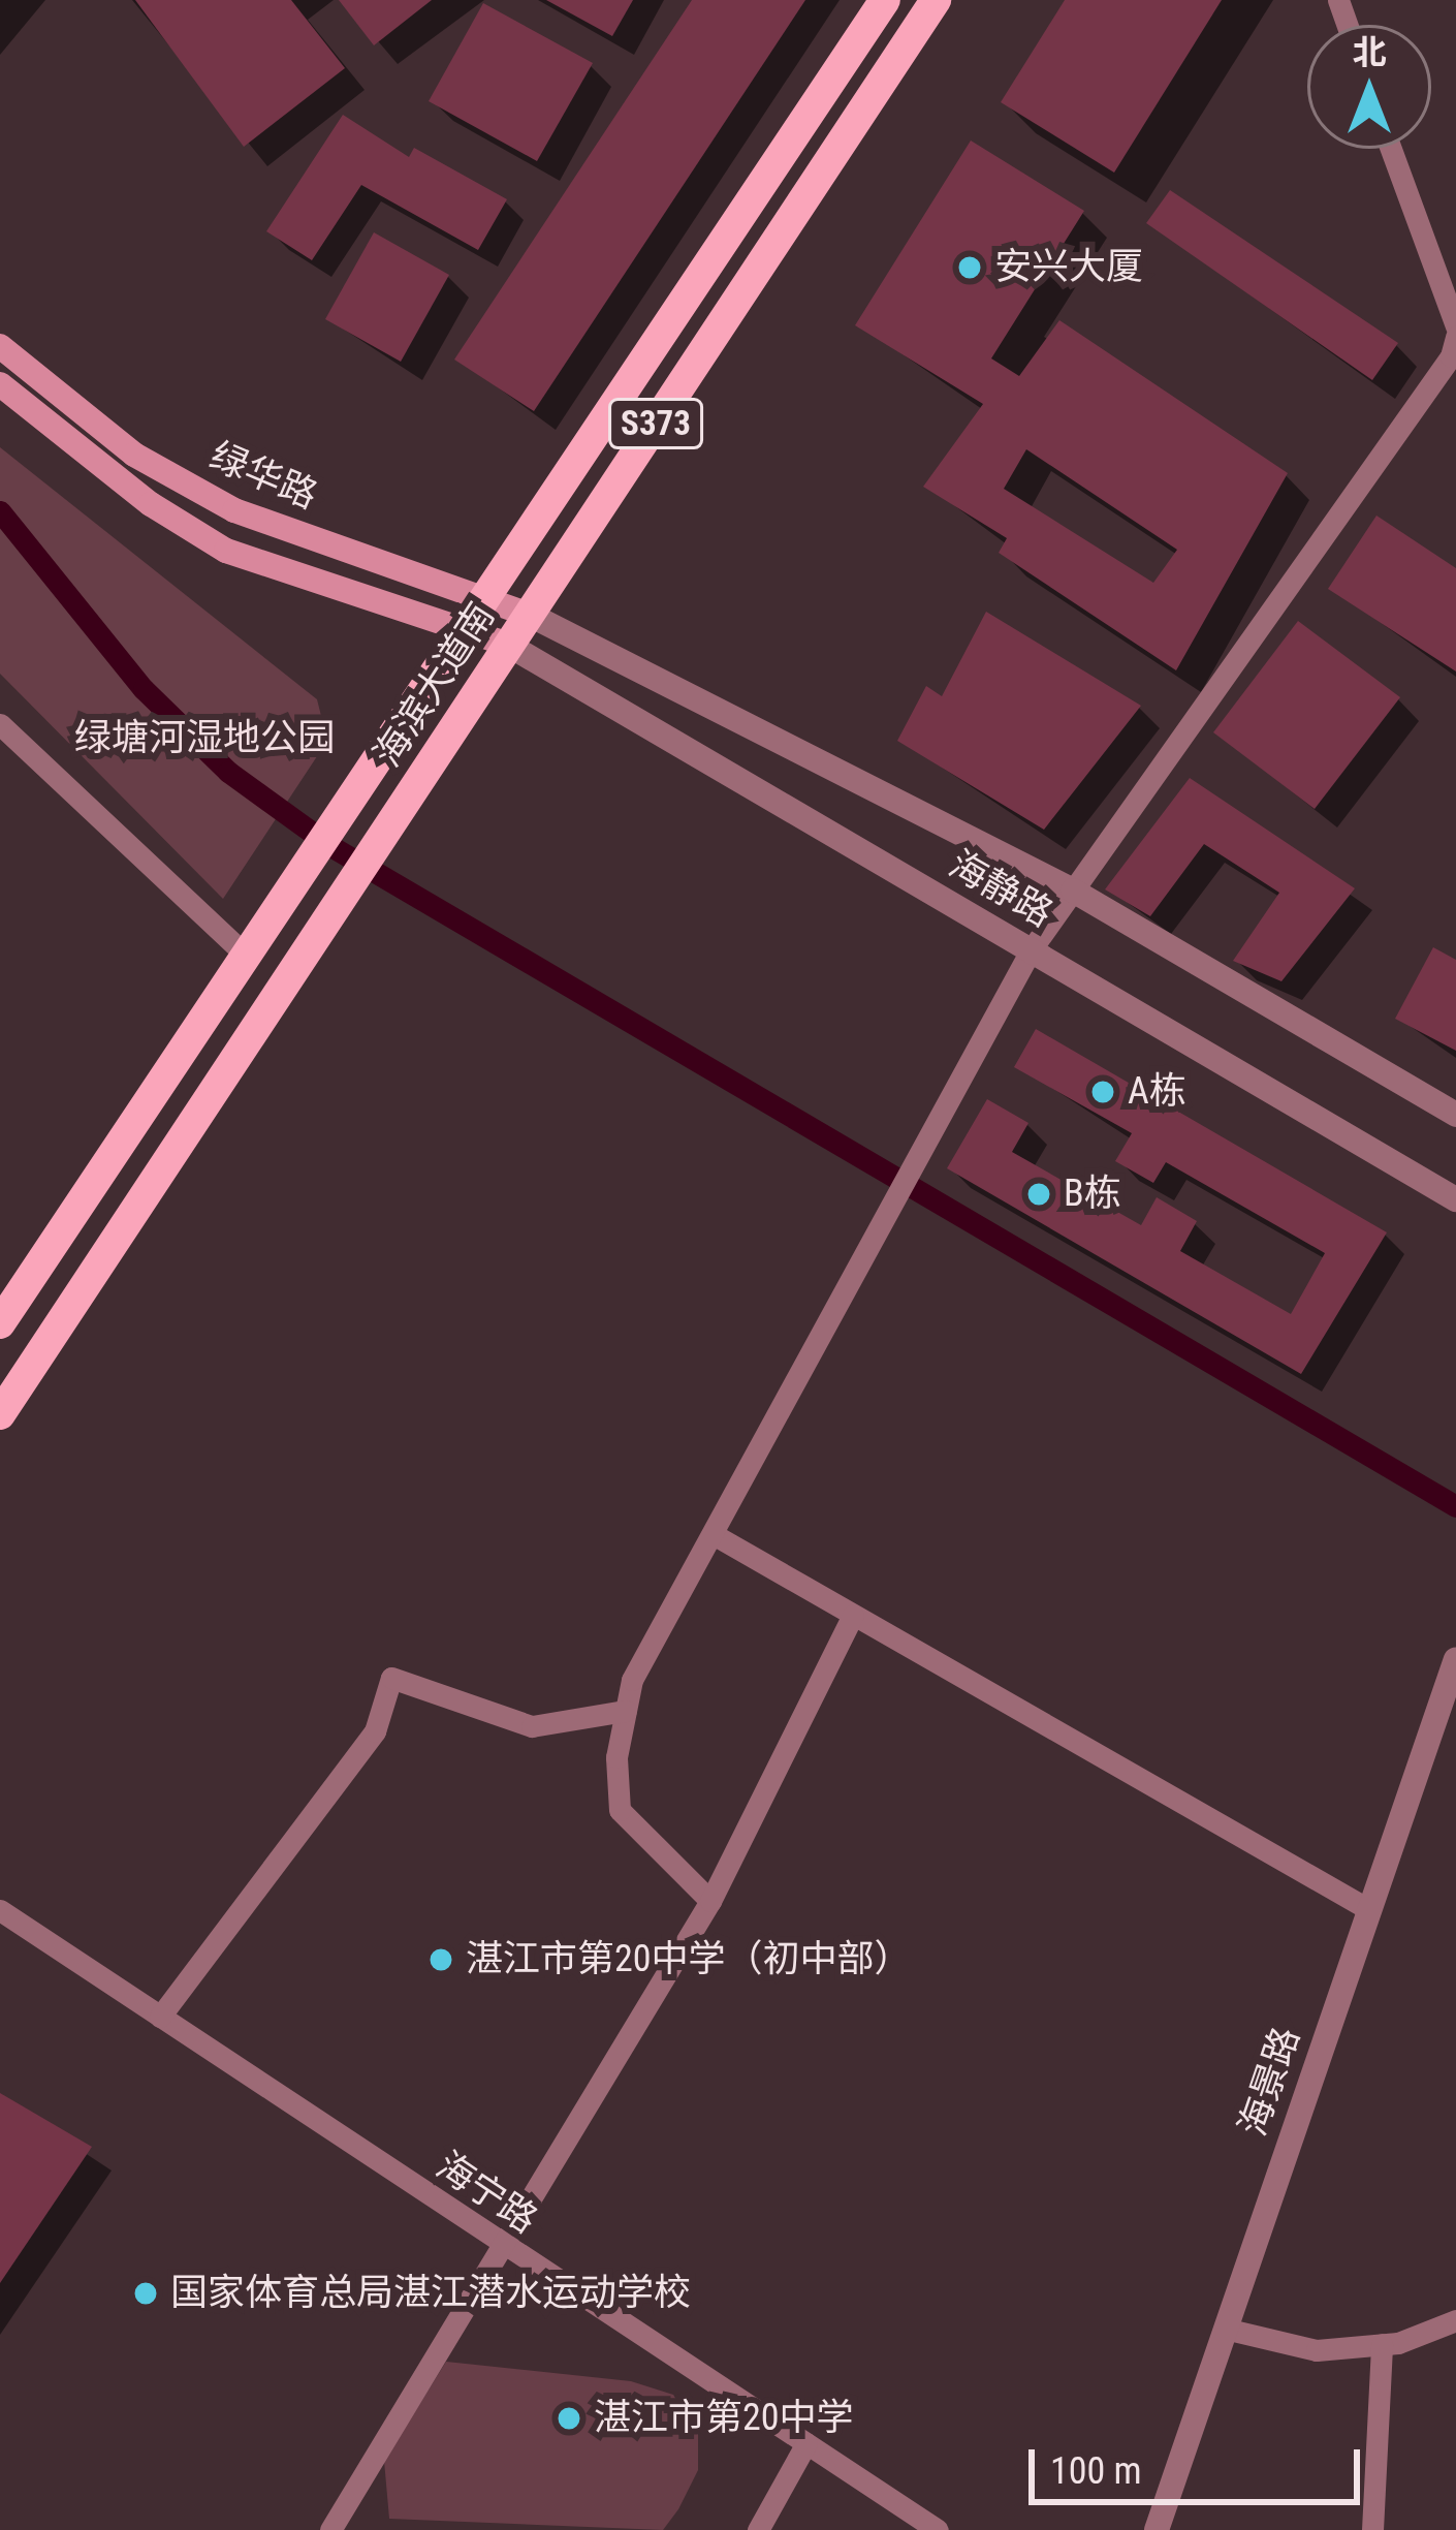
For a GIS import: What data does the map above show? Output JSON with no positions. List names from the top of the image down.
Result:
{
  "streets": {
    "main road": ["S373", "绿华路", "海滨大道南"],
    "street": ["海静路", "海景路", "海宁路"]
  },
  "crossings": [
    ["绿华路", "海滨大道南"],
    ["绿华路", "海静路"],
    ["海滨大道南", "海静路"]
  ],
  "parks": ["绿塘河湿地公园"],
  "places": [
    "安兴大厦",
    "A栋",
    "B栋",
    "湛江市第20中学（初中部）",
    "国家体育总局湛江潜水运动学校",
    "湛江市第20中学"
  ],
  "scale_bar": "100 m",
  "north": "top"
}
